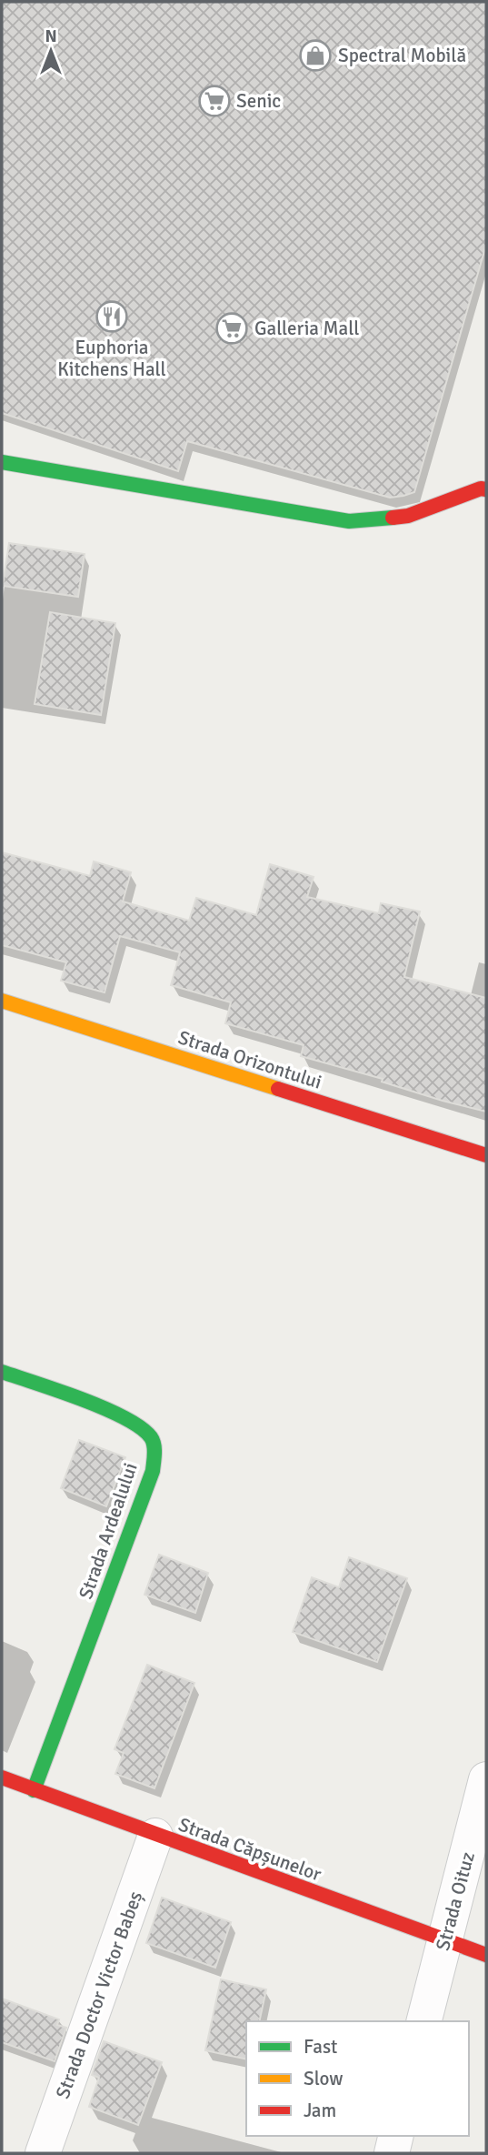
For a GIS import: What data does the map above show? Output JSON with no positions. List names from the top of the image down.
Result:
{
  "streets": {
    "street": [
      "Strada Orizontului",
      "Strada Ardealului",
      "Strada Căpșunelor",
      "Strada Oituz",
      "Strada Doctor Victor Babeș"
    ]
  },
  "crossings": [
    ["Strada Ardealului", "Strada Căpșunelor"],
    ["Strada Căpșunelor", "Strada Oituz"],
    ["Strada Căpșunelor", "Strada Doctor Victor Babeș"]
  ],
  "places": {
    "shop": ["Spectral Mobilă"],
    "supermarket": ["Senic", "Galleria Mall"],
    "restaurant": ["Euphoria Kitchens Hall"]
  },
  "legend": ["Fast", "Slow", "Jam"],
  "north": "top"
}
